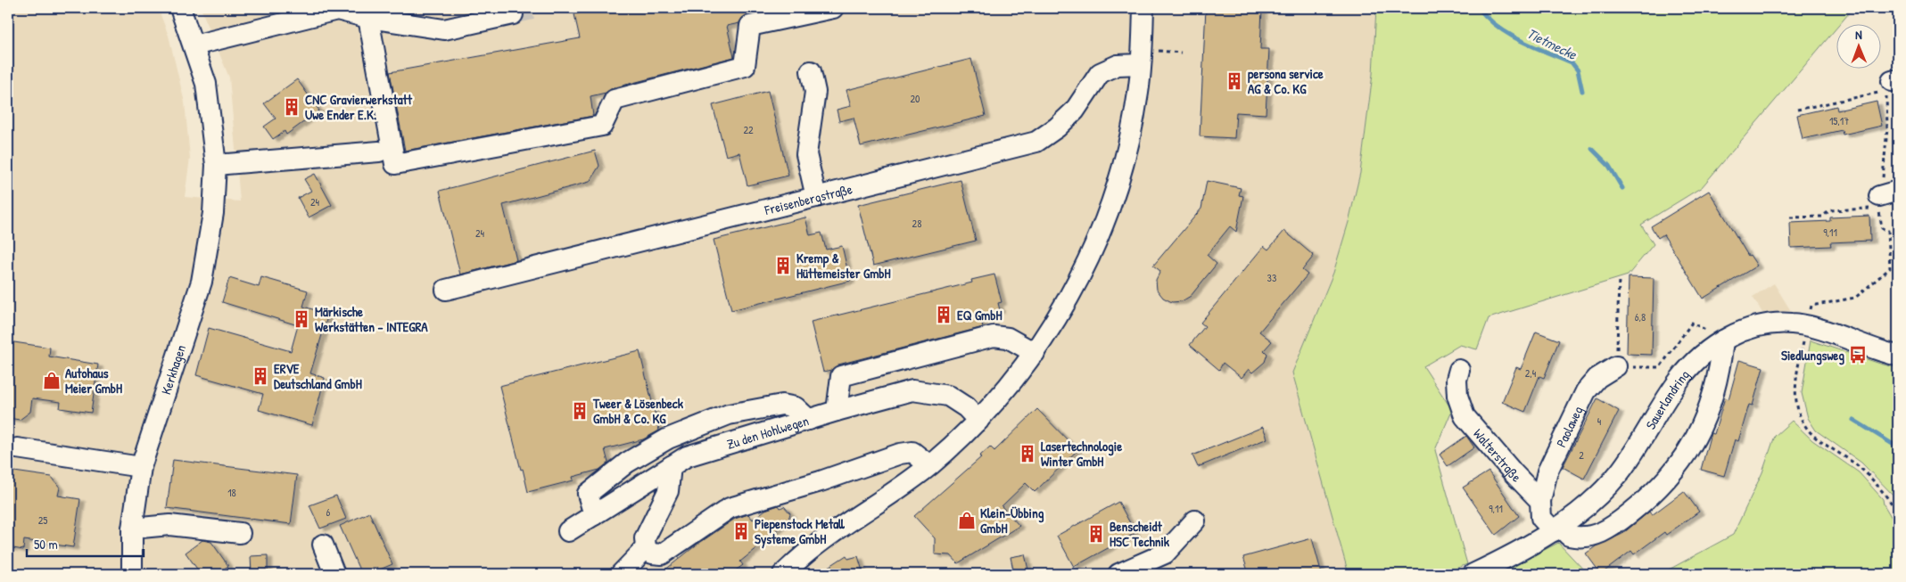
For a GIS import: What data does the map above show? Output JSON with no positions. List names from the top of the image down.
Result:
{
  "streets": {
    "street": [
      "Freisenbergstraße",
      "Kerkhagen",
      "Sauerlandring",
      "Paolaweg",
      "Zu den Hohlwegen",
      "Walterstraße"
    ]
  },
  "crossings": [
    ["Paolaweg", "Walterstraße"]
  ],
  "water": ["Tietmecke"],
  "places": {
    "building": [
      "persona service AG & Co. KG",
      "CNC Gravierwerkstatt Uwe Ender E.K.",
      "Kremp & Hüttemeister GmbH",
      "EQ GmbH",
      "Märkische Werkstätten - INTEGRA",
      "ERVE Deutschland GmbH",
      "Tweer & Lösenbeck GmbH & Co. KG",
      "Lasertechnologie Winter GmbH",
      "Piepenstock Metall Systeme GmbH",
      "Benscheidt HSC Technik"
    ],
    "bus stop": ["Siedlungsweg"],
    "shop": ["Autohaus Meier GmbH", "Klein-Übbing GmbH"]
  },
  "house_numbers": [
    "20",
    "15,17",
    "22",
    "24",
    "28",
    "9,11",
    "24",
    "33",
    "6,8",
    "2,4",
    "4",
    "2",
    "18",
    "9,11",
    "6",
    "25"
  ],
  "scale_bar": "50 m",
  "north": "top"
}
